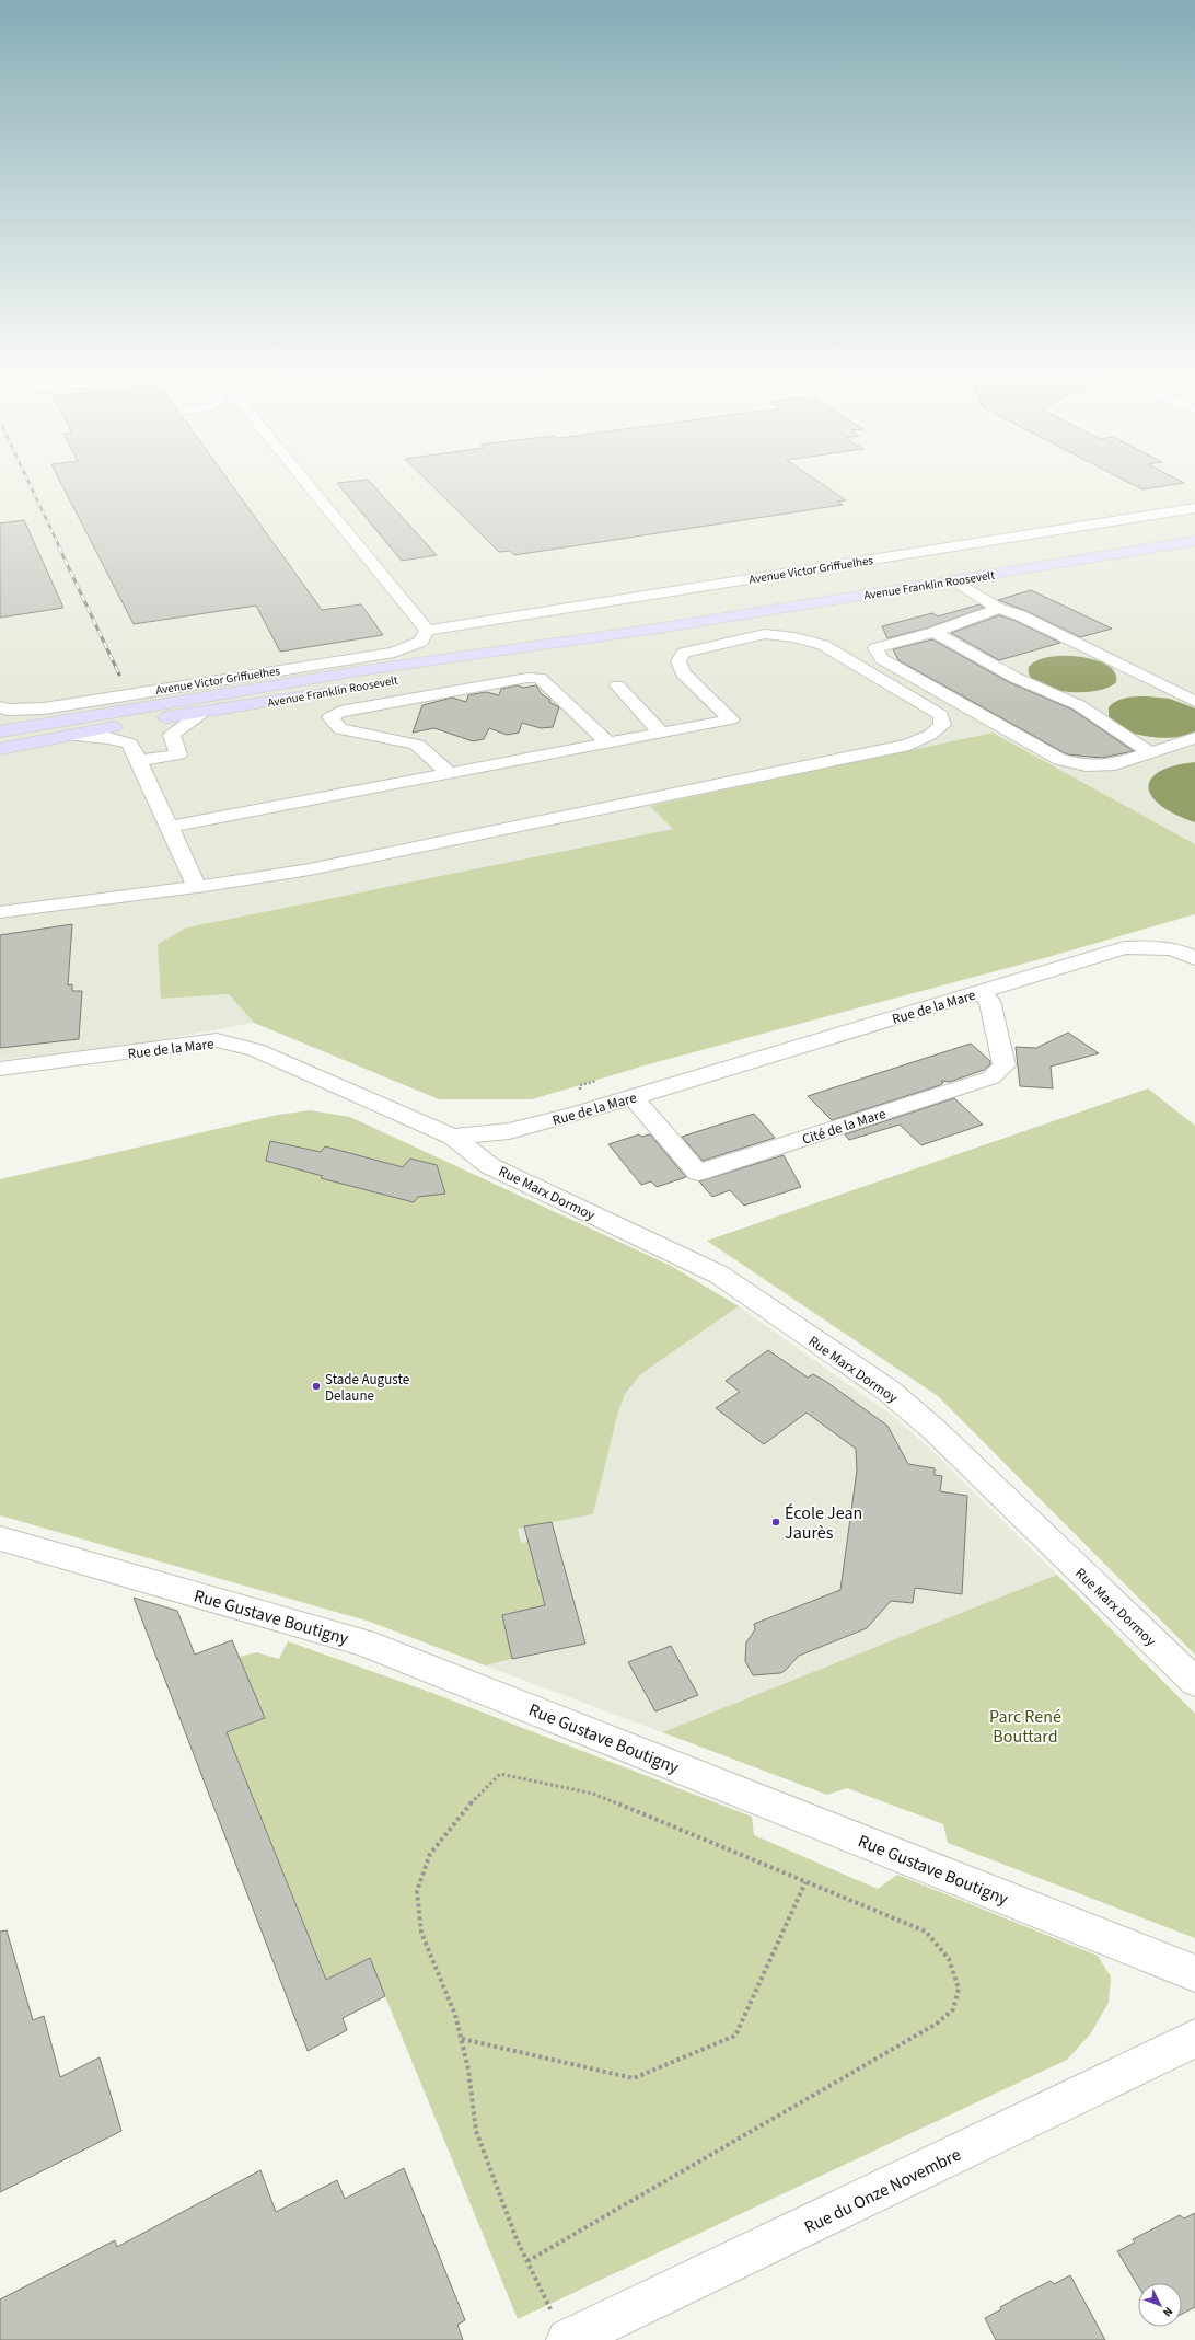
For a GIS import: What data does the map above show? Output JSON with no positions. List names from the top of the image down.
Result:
{
  "streets": {
    "main road": ["Avenue Franklin Roosevelt"],
    "street": [
      "Avenue Victor Griffuelhes",
      "Rue de la Mare",
      "Cité de la Mare",
      "Rue Marx Dormoy",
      "Rue Gustave Boutigny",
      "Rue du Onze Novembre"
    ]
  },
  "crossings": [
    ["Rue de la Mare", "Cité de la Mare"],
    ["Rue de la Mare", "Rue Marx Dormoy"]
  ],
  "parks": ["Parc René Bouttard"],
  "places": ["Stade Auguste Delaune", "École Jean Jaurès"],
  "north": "bottom right"
}
